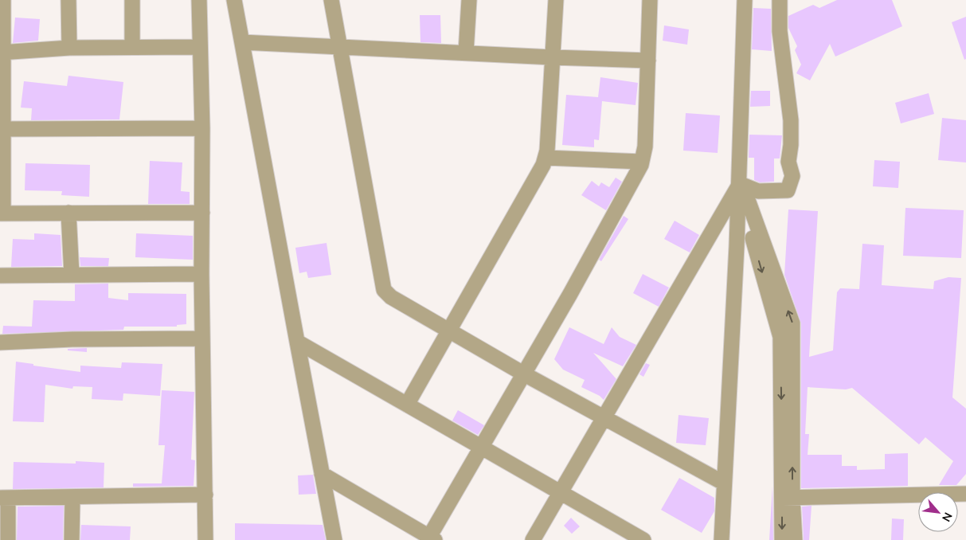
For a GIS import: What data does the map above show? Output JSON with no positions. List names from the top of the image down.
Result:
{
  "north": "bottom right"
}
